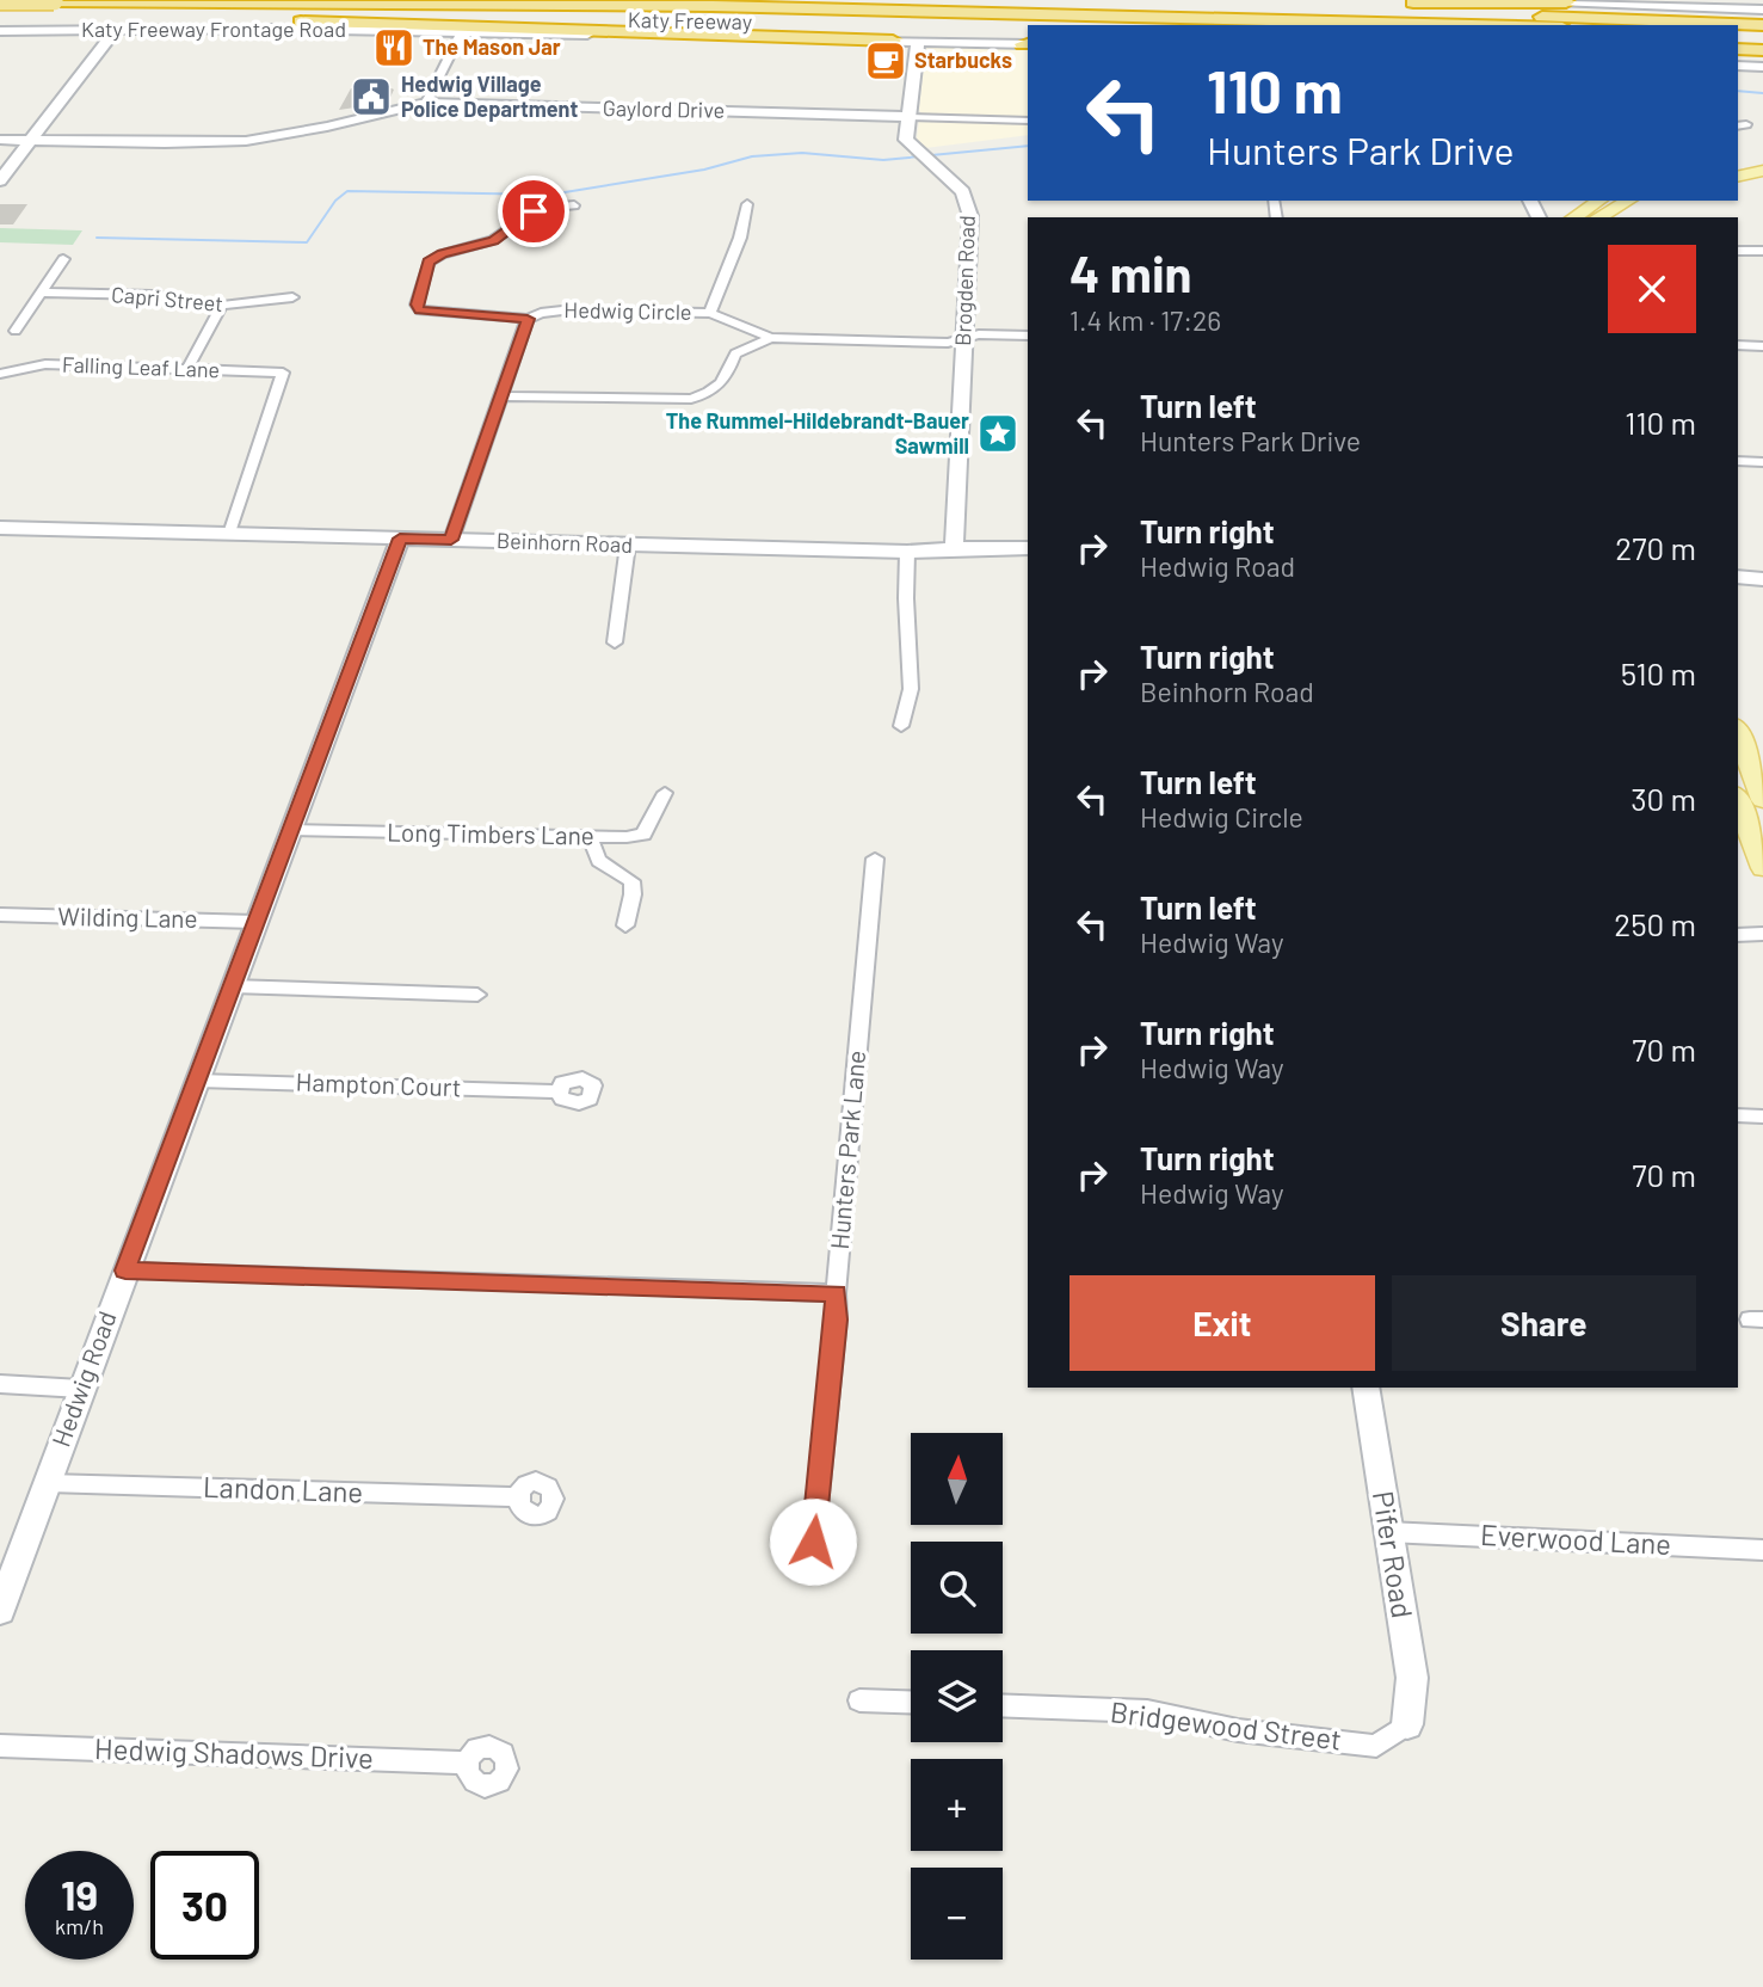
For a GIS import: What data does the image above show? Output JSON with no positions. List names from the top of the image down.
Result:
{
  "streets": {
    "highway": ["Katy Freeway"],
    "street": [
      "Katy Freeway Frontage Road",
      "Gaylord Drive",
      "Brogden Road",
      "Capri Street",
      "Hedwig Circle",
      "Falling Leaf Lane",
      "Beinhorn Road",
      "Long Timbers Lane",
      "Wilding Lane",
      "Hampton Court",
      "Hunters Park Lane",
      "Hedwig Road",
      "Landon Lane",
      "Everwood Lane",
      "Pifer Road",
      "Bridgewood Street",
      "Hedwig Shadows Drive"
    ]
  },
  "crossings": [
    ["Katy Freeway", "Katy Freeway Frontage Road"],
    ["Katy Freeway Frontage Road", "Brogden Road"],
    ["Gaylord Drive", "Brogden Road"],
    ["Brogden Road", "Hedwig Circle"],
    ["Brogden Road", "Beinhorn Road"],
    ["Hedwig Circle", "Beinhorn Road"],
    ["Falling Leaf Lane", "Beinhorn Road"],
    ["Beinhorn Road", "Hedwig Road"],
    ["Long Timbers Lane", "Hedwig Road"],
    ["Wilding Lane", "Hedwig Road"],
    ["Hampton Court", "Hedwig Road"],
    ["Hedwig Road", "Landon Lane"],
    ["Everwood Lane", "Pifer Road"],
    ["Pifer Road", "Bridgewood Street"]
  ],
  "places": {
    "restaurant": ["The Mason Jar"],
    "cafe": ["Starbucks"],
    "public building": ["Hedwig Village Police Department"],
    "place": ["The Rummel-Hildebrandt-Bauer Sawmill"]
  },
  "north": "top",
  "page": {
    "turn": ["110 m", "Hunters Park Drive"],
    "heading": ["4 min", "1.4 km · 17:26"],
    "list": [
      {
        "name": "Turn left",
        "note": "Hunters Park Drive",
        "value": "110 m"
      },
      {
        "name": "Turn right",
        "note": "Hedwig Road",
        "value": "270 m"
      },
      {
        "name": "Turn right",
        "note": "Beinhorn Road",
        "value": "510 m"
      },
      {
        "name": "Turn left",
        "note": "Hedwig Circle",
        "value": "30 m"
      },
      {
        "name": "Turn left",
        "note": "Hedwig Way",
        "value": "250 m"
      },
      {
        "name": "Turn right",
        "note": "Hedwig Way",
        "value": "70 m"
      },
      {
        "name": "Turn right",
        "note": "Hedwig Way",
        "value": "70 m"
      }
    ],
    "buttons": ["Exit", "Share"],
    "map_buttons": ["+", "−"],
    "speed": "19 km/h",
    "limit": "30"
  }
}
